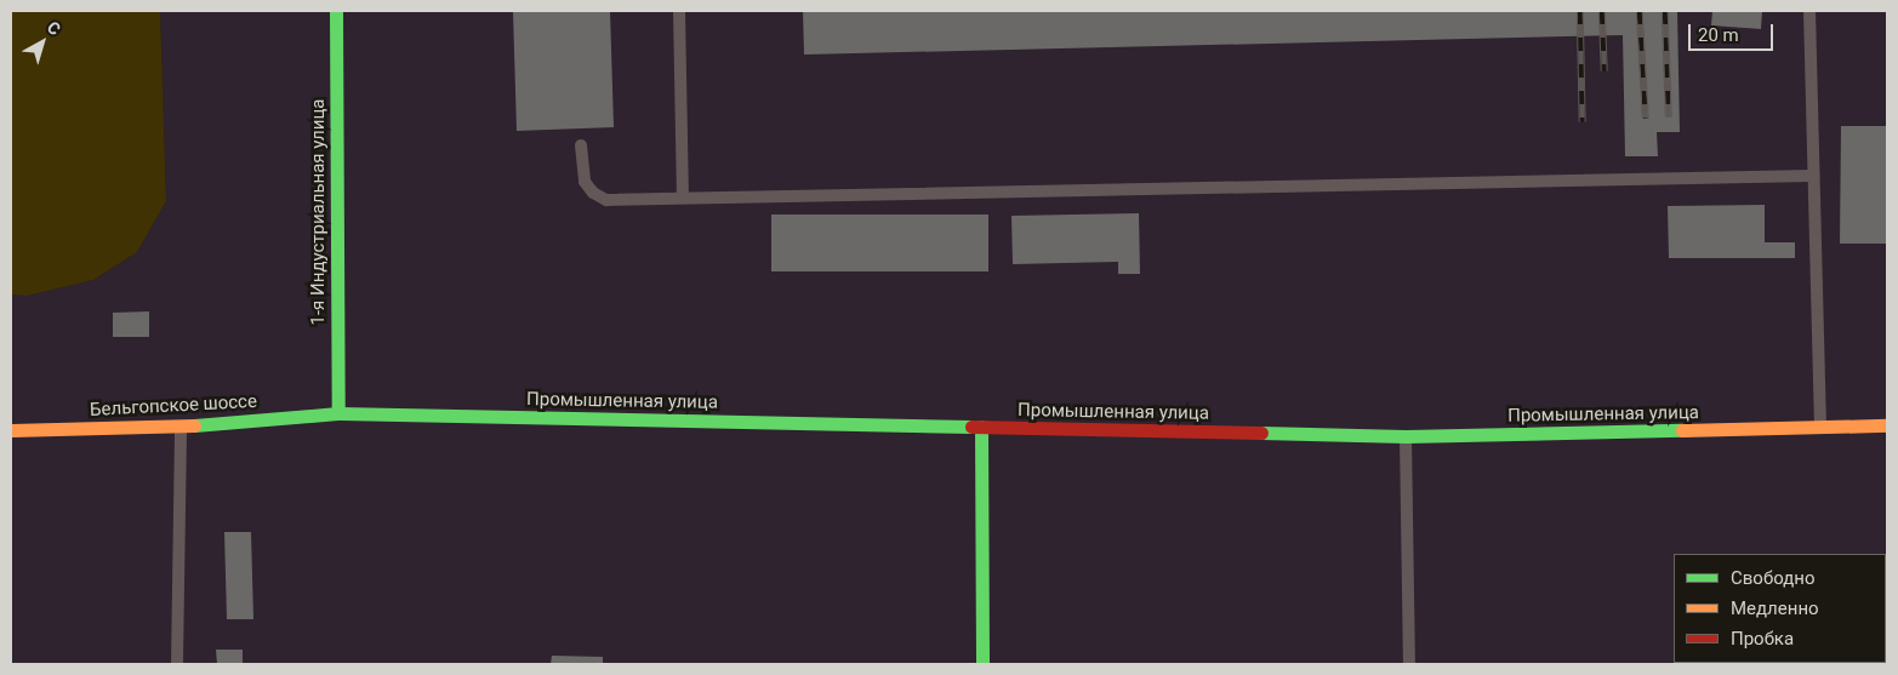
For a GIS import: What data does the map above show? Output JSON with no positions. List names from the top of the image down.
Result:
{
  "streets": {
    "street": ["1-я Индустриальная улица", "Промышленная улица", "Бельгопское шоссе"]
  },
  "crossings": [
    ["1-я Индустриальная улица", "Промышленная улица"],
    ["1-я Индустриальная улица", "Бельгопское шоссе"],
    ["Промышленная улица", "Бельгопское шоссе"]
  ],
  "legend": ["Свободно", "Медленно", "Пробка"],
  "scale_bar": "20 m",
  "north": "top right"
}
